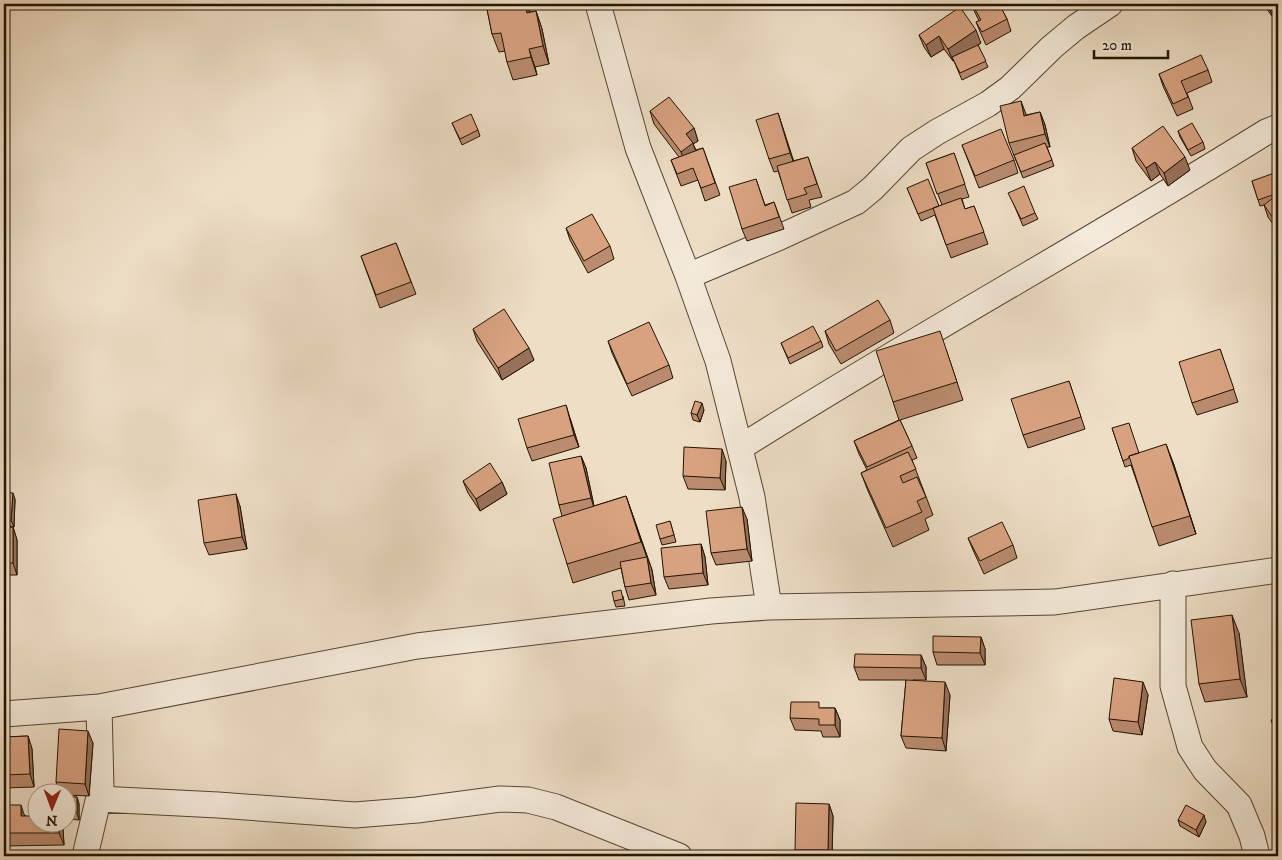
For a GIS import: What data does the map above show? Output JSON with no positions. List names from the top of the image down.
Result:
{
  "scale_bar": "20 m",
  "north": "bottom"
}
